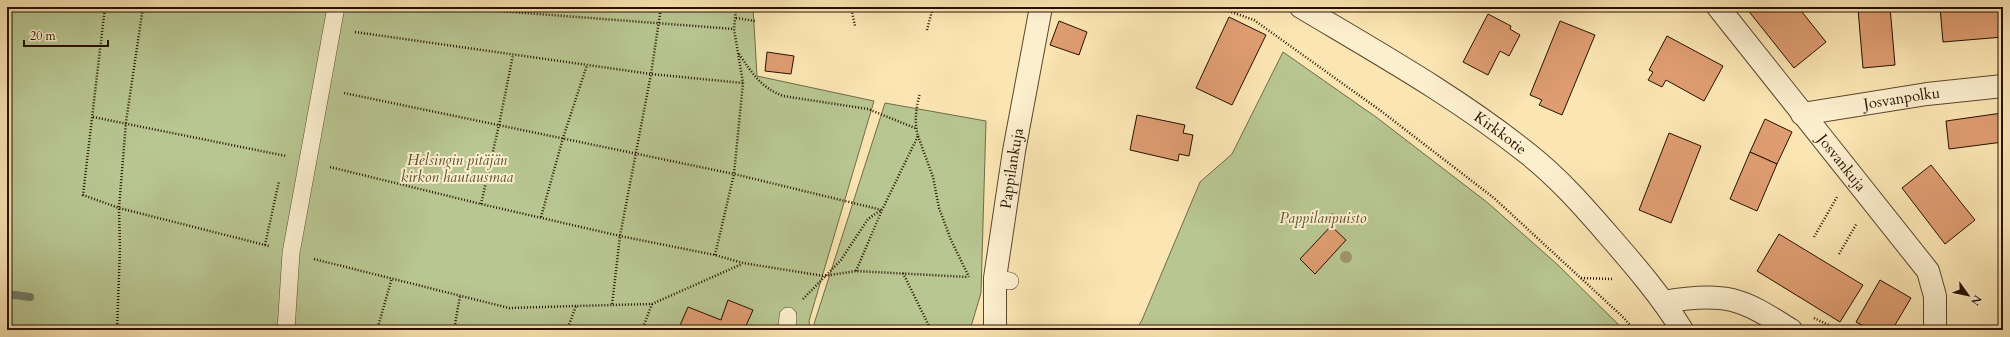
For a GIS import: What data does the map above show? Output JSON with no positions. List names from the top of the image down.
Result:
{
  "streets": {
    "street": [
      "Josvanpolku",
      "Kirkkotie",
      "Josvankuja",
      "Pappilankuja"
    ]
  },
  "crossings": [
    ["Josvanpolku", "Josvankuja"]
  ],
  "parks": ["Helsingin pitäjän kirkon hautausmaa", "Pappilanpuisto"],
  "scale_bar": "20 m",
  "north": "bottom right"
}
